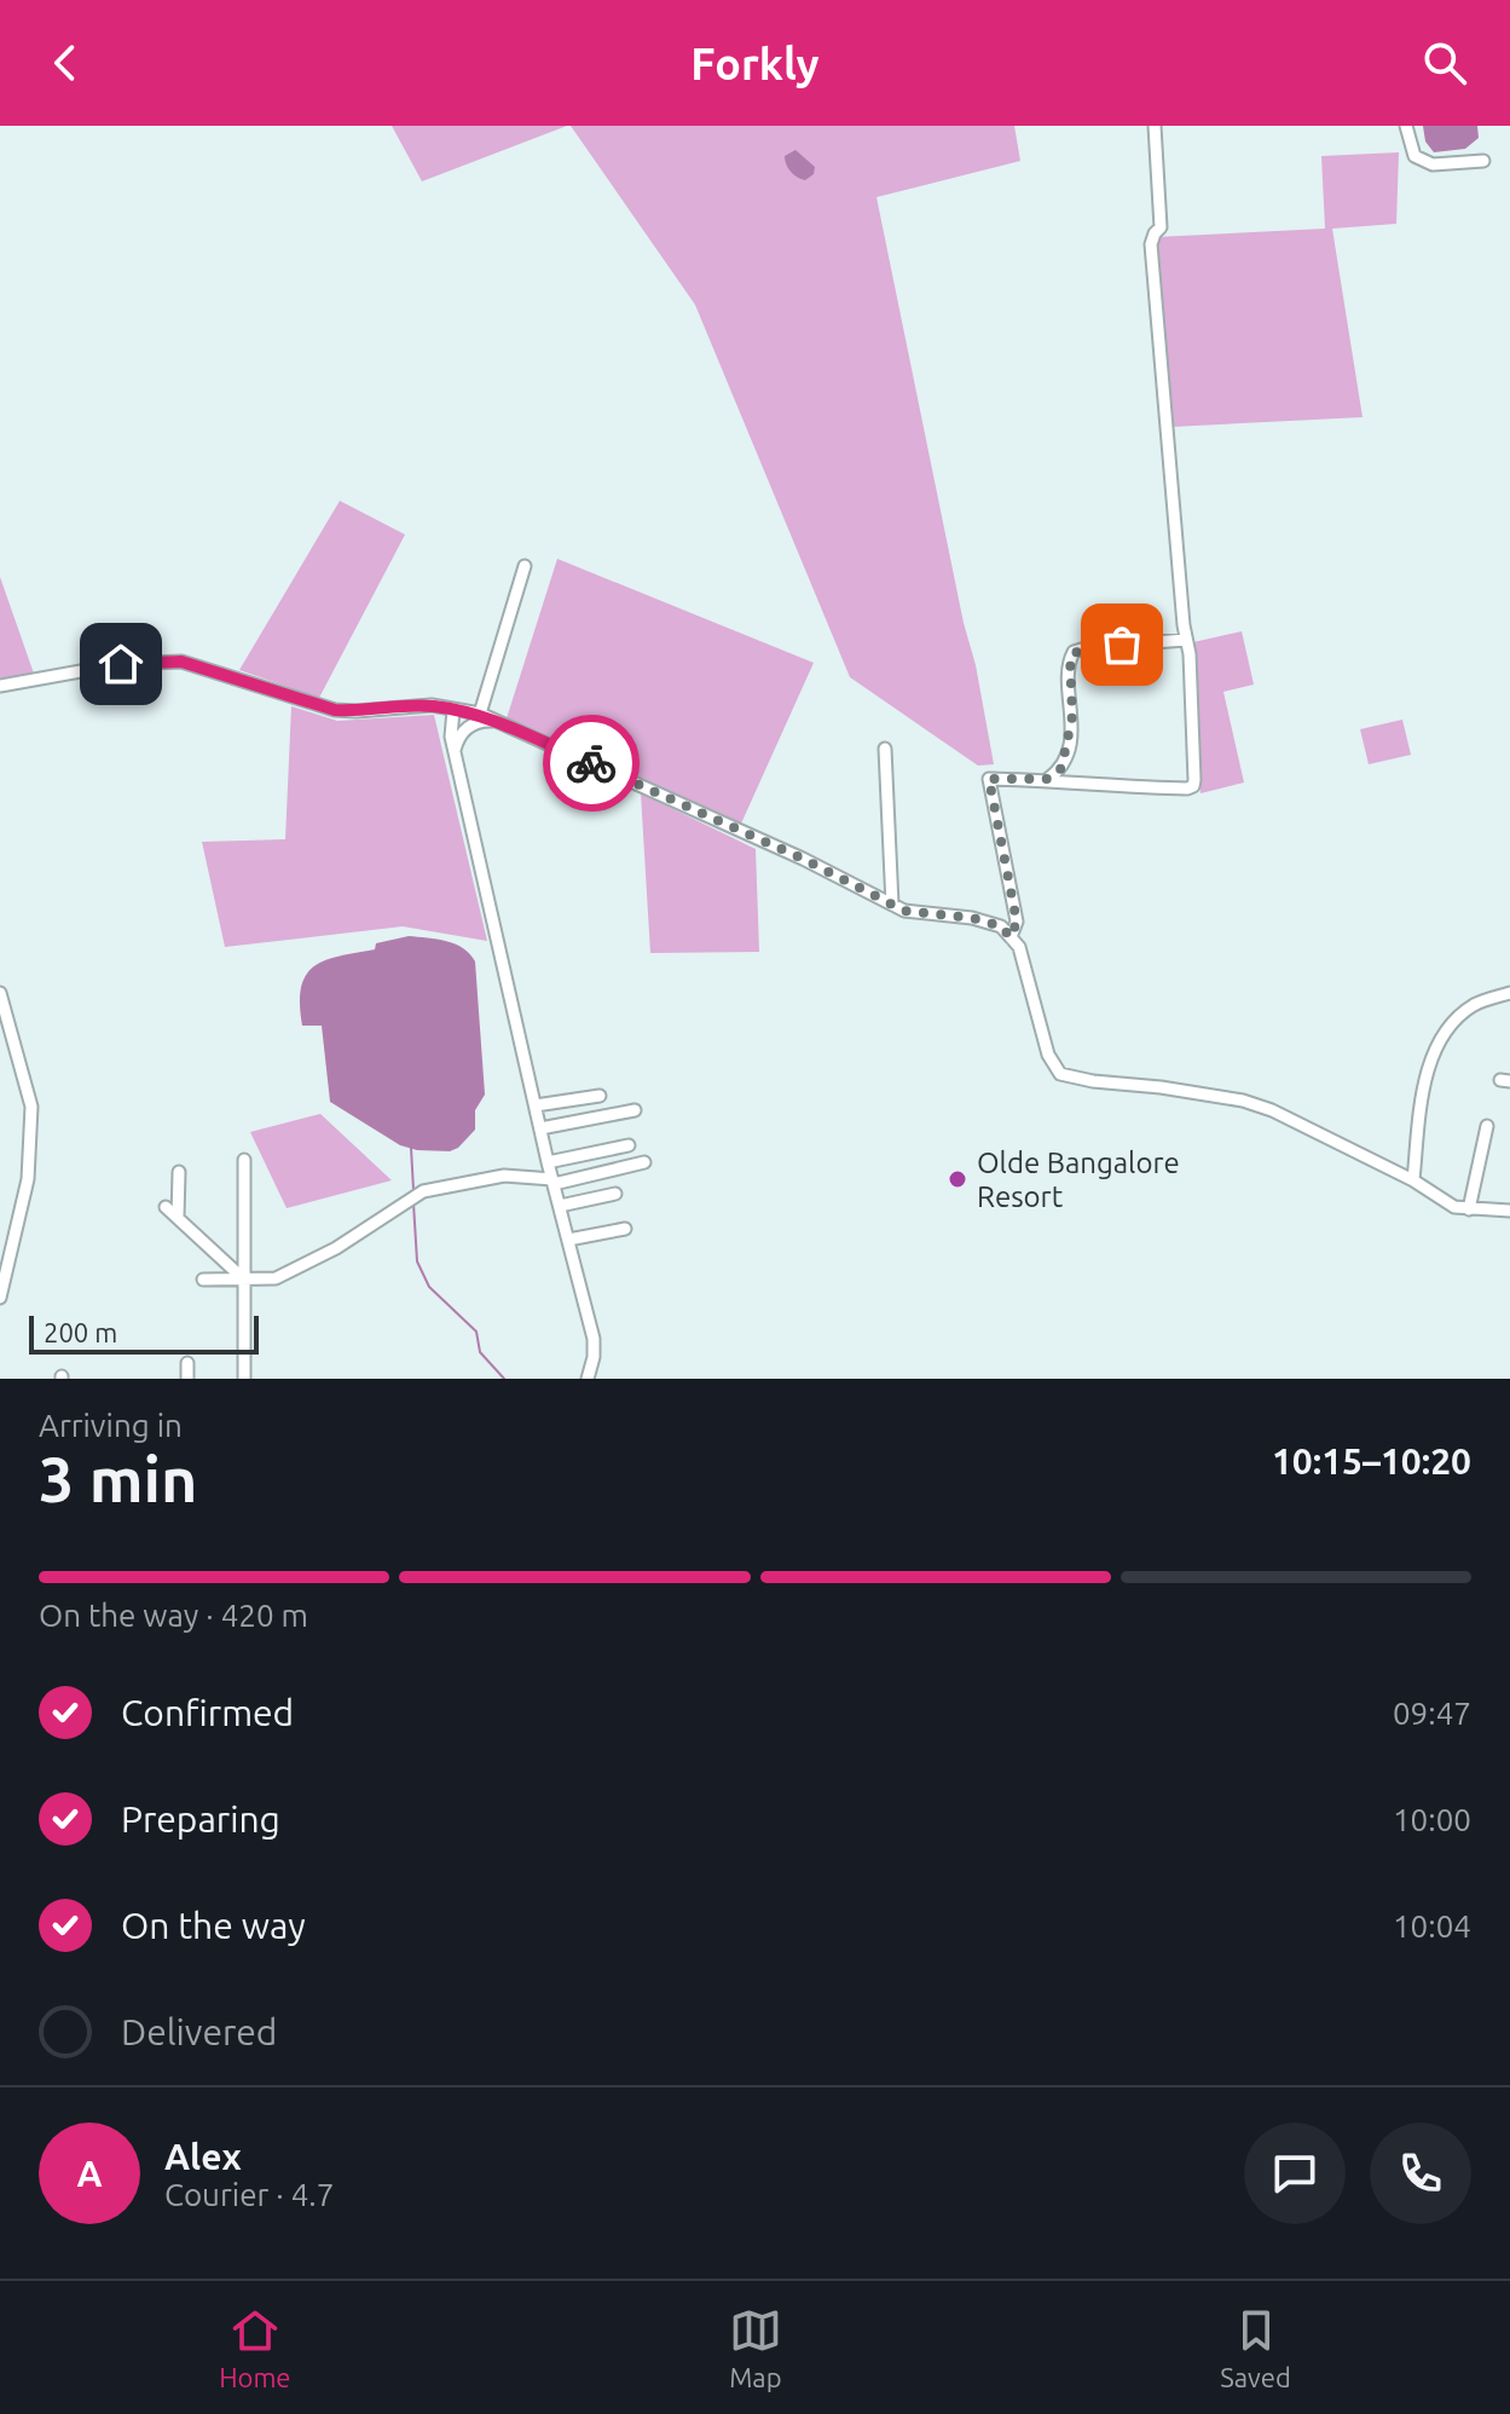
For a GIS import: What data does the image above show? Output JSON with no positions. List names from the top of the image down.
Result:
{
  "places": ["Olde Bangalore Resort"],
  "scale_bar": "200 m",
  "page": {
    "header": "Forkly",
    "scale": "200 m",
    "heading": ["3 min", "Arriving in", "10:15–10:20"],
    "panel": ["Alex", "Courier · 4.7"],
    "bar": "On the way · 420 m",
    "list": [
      ["Confirmed", "09:47"],
      ["Preparing", "10:00"],
      ["On the way", "10:04"],
      "Delivered"
    ],
    "round": "A",
    "tabs": ["Home", "Map", "Saved"]
  }
}
